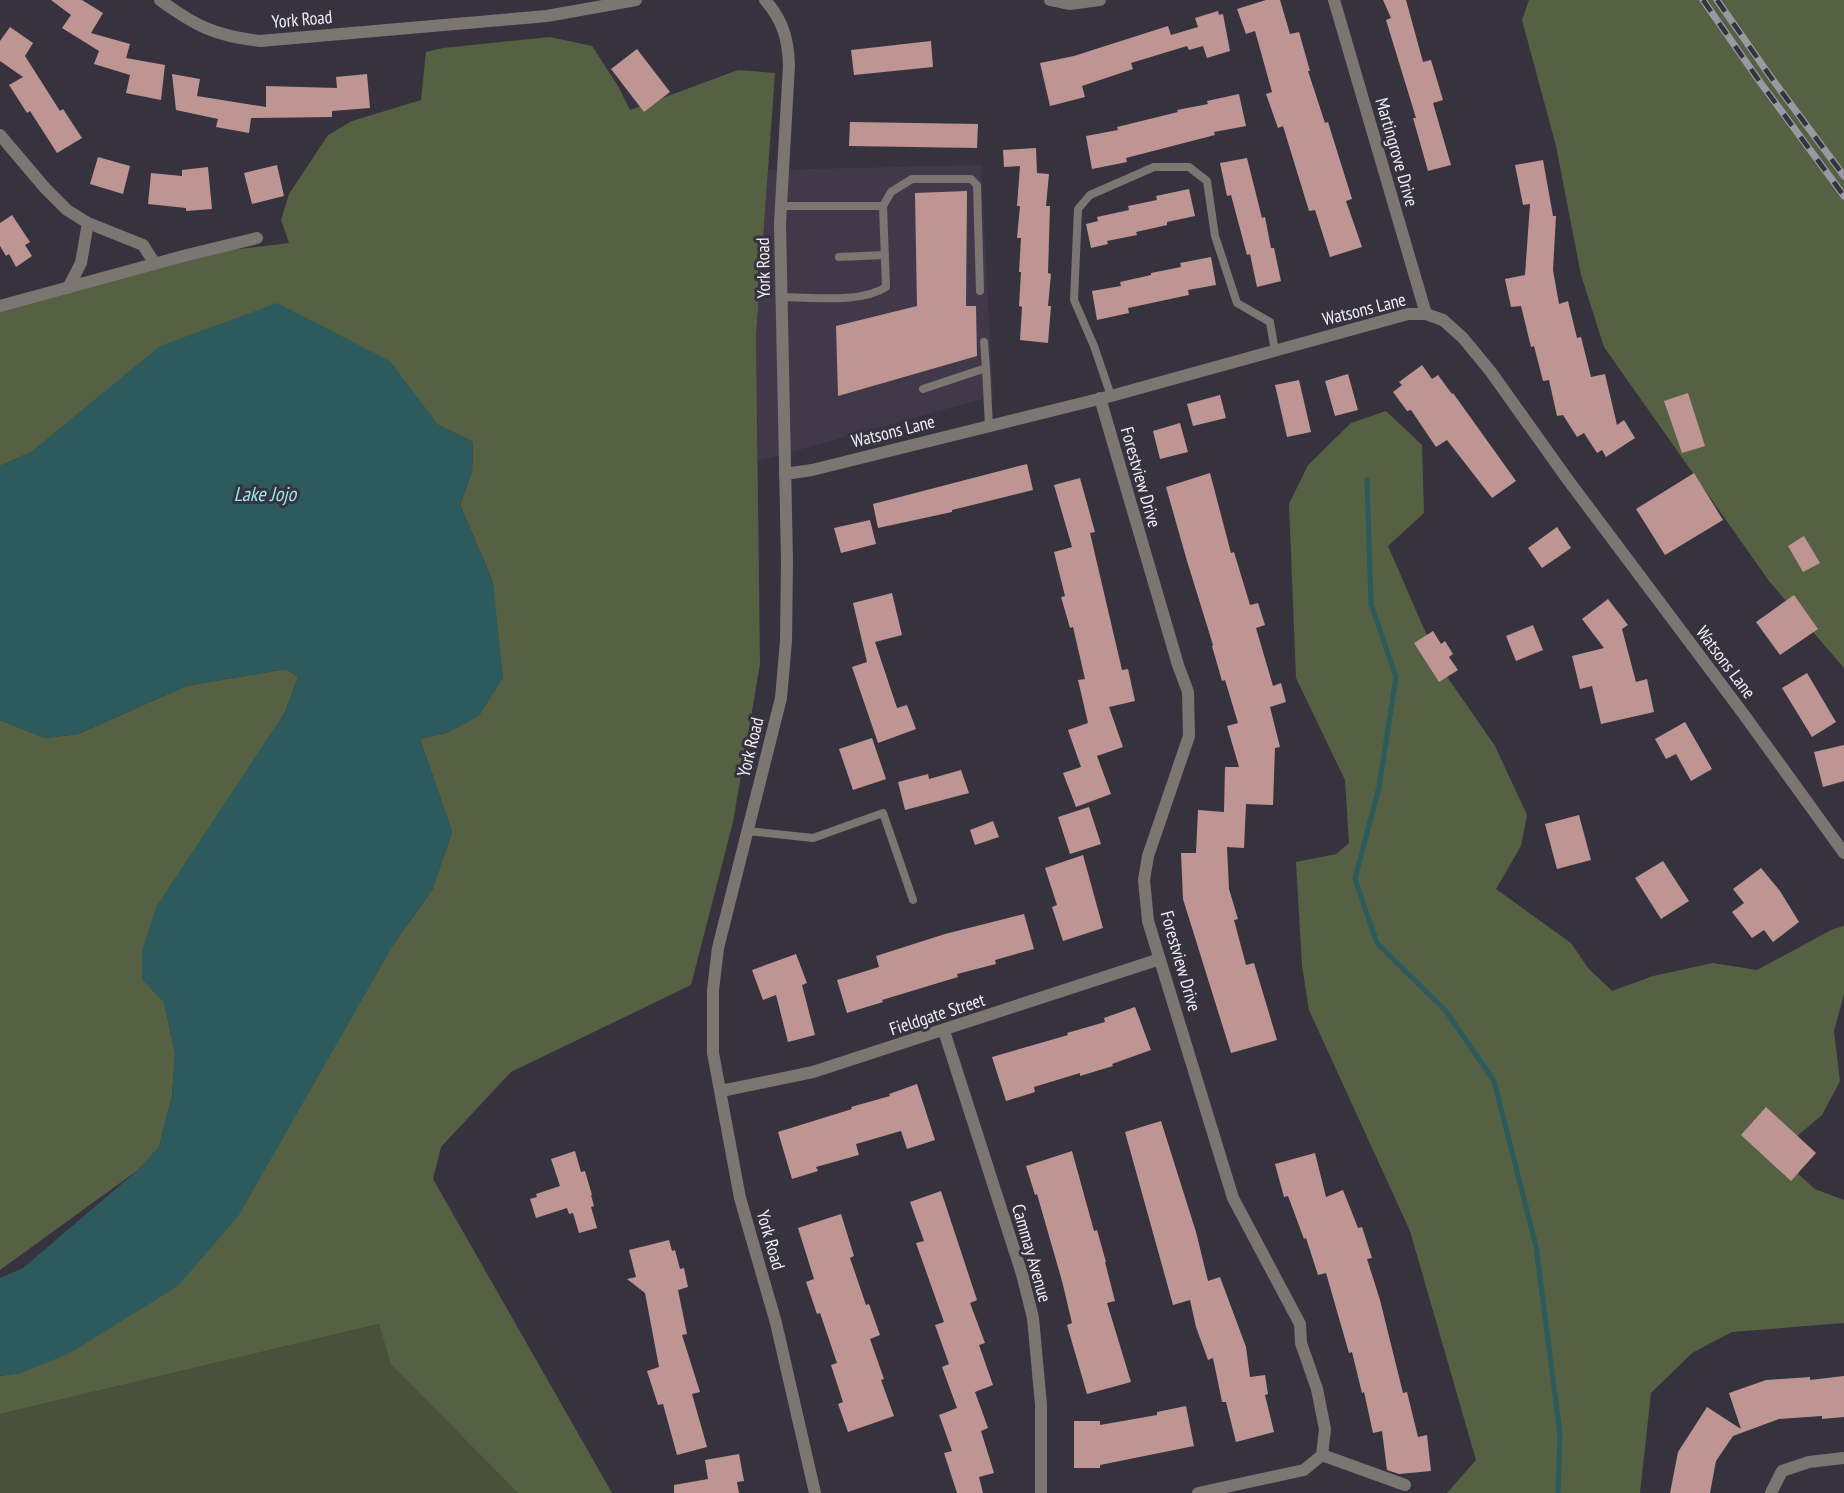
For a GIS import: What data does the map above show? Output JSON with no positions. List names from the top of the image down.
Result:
{
  "streets": {
    "street": [
      "York Road",
      "Martingrove Drive",
      "Watsons Lane",
      "Forestview Drive",
      "Fieldgate Street",
      "Cammay Avenue"
    ]
  },
  "crossings": [
    ["York Road", "Watsons Lane"],
    ["York Road", "Fieldgate Street"],
    ["Martingrove Drive", "Watsons Lane"],
    ["Watsons Lane", "Forestview Drive"],
    ["Forestview Drive", "Fieldgate Street"],
    ["Fieldgate Street", "Cammay Avenue"]
  ],
  "water": ["Lake Jojo"]
}
